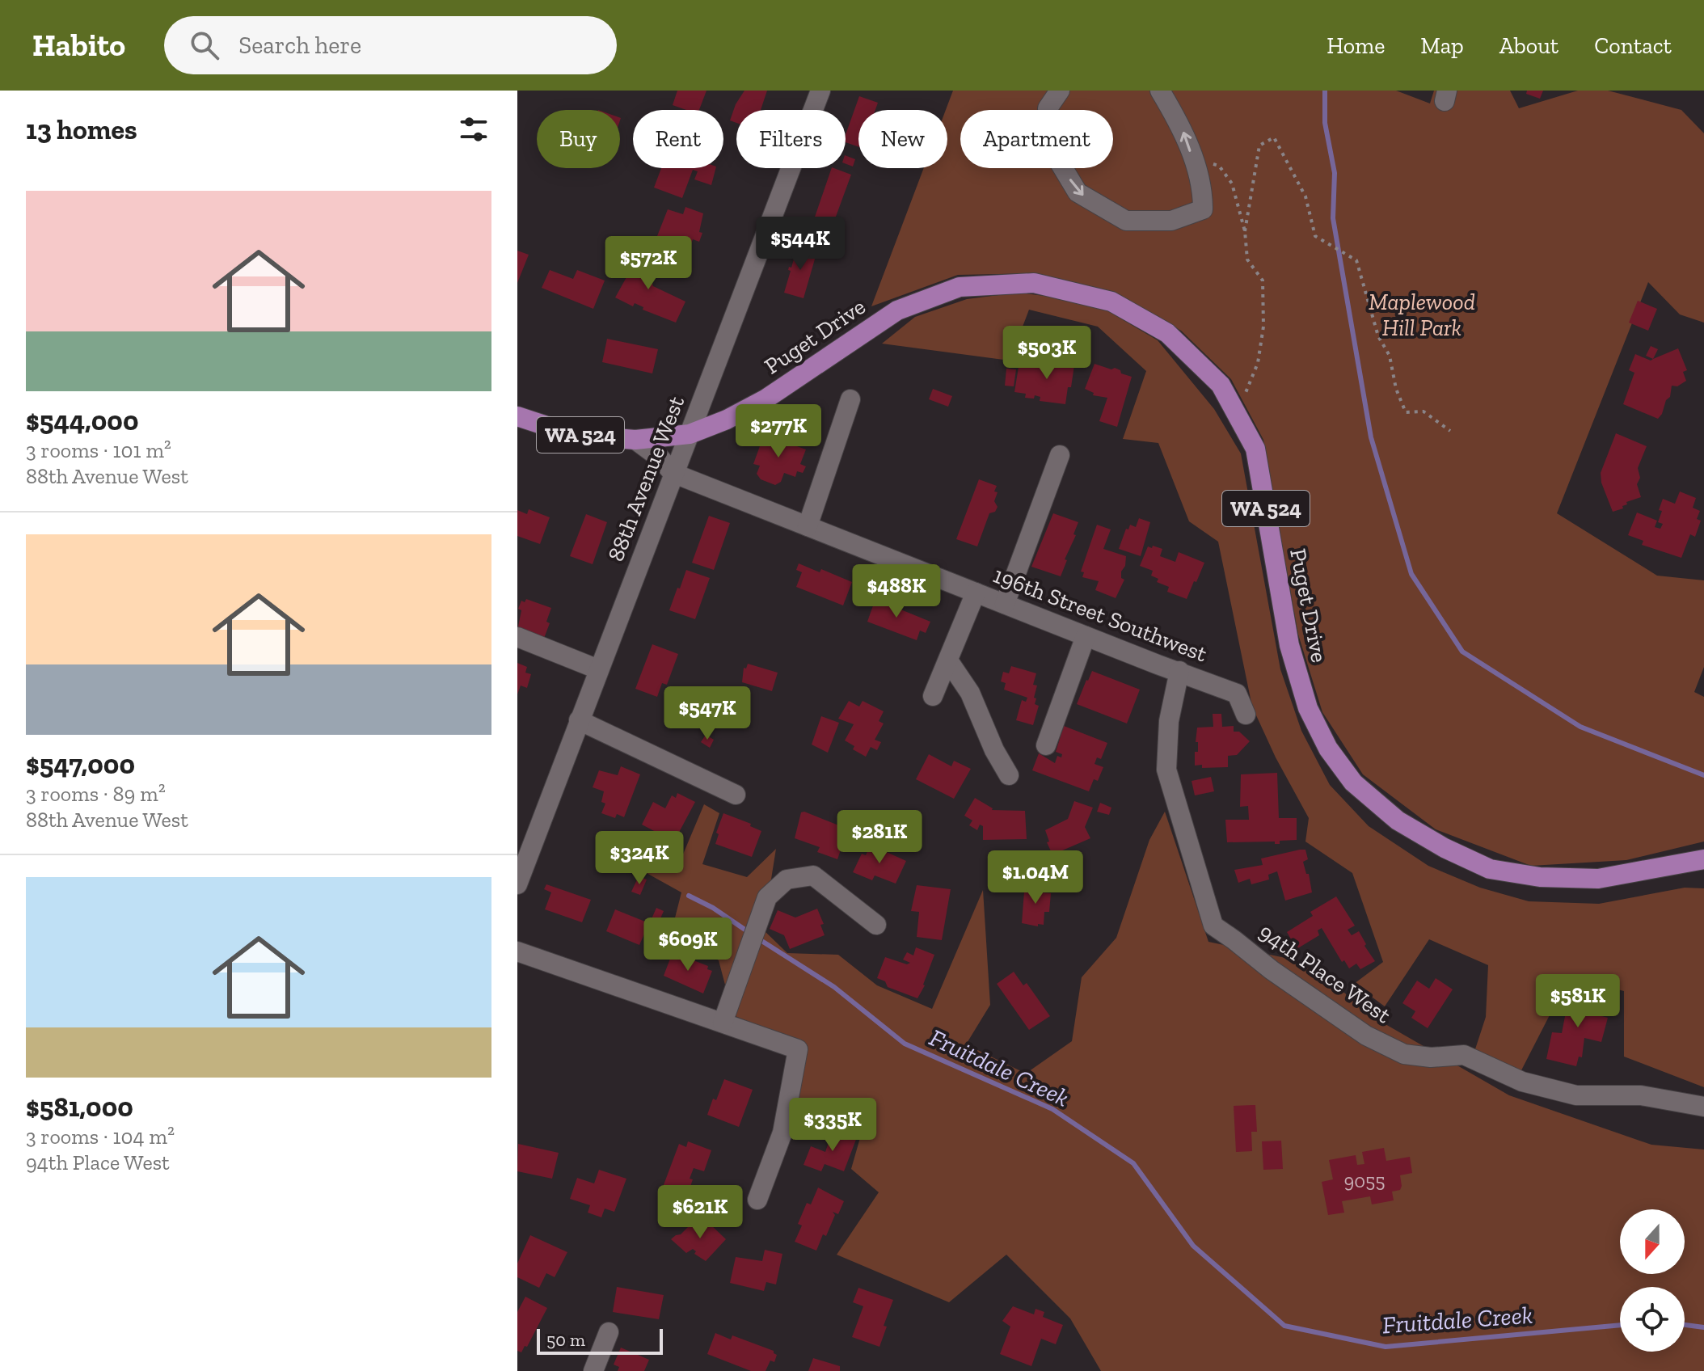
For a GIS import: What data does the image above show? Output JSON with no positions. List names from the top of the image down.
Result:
{
  "streets": {
    "main road": ["Puget Drive", "WA 524"],
    "street": ["88th Avenue West", "196th Street Southwest", "94th Place West"]
  },
  "crossings": [
    ["Puget Drive", "WA 524"],
    ["Puget Drive", "88th Avenue West"],
    ["WA 524", "88th Avenue West"],
    ["88th Avenue West", "196th Street Southwest"],
    ["196th Street Southwest", "94th Place West"]
  ],
  "water": ["Fruitdale Creek"],
  "parks": ["Maplewood Hill Park"],
  "house_numbers": ["9055"],
  "scale_bar": "50 m",
  "north": "bottom",
  "page": {
    "header": "Habito",
    "search": "Search here",
    "nav": [
      "Home",
      "Map",
      "About",
      "Contact"
    ],
    "heading": "13 homes",
    "chip": [
      "Buy",
      "Rent",
      "Filters",
      "New",
      "Apartment"
    ],
    "list": [
      {
        "name": "$544,000",
        "note": "3 rooms · 101 m² · 88th Avenue West"
      },
      {
        "name": "$547,000",
        "note": "3 rooms · 89 m² · 88th Avenue West"
      },
      {
        "name": "$581,000",
        "note": "3 rooms · 104 m² · 94th Place West"
      }
    ],
    "price": [
      "$544K",
      "$572K",
      "$503K",
      "$277K",
      "$488K",
      "$547K",
      "$281K",
      "$324K",
      "$1.04M",
      "$609K",
      "$581K",
      "$335K",
      "$621K"
    ],
    "scale": "50 m"
  }
}
